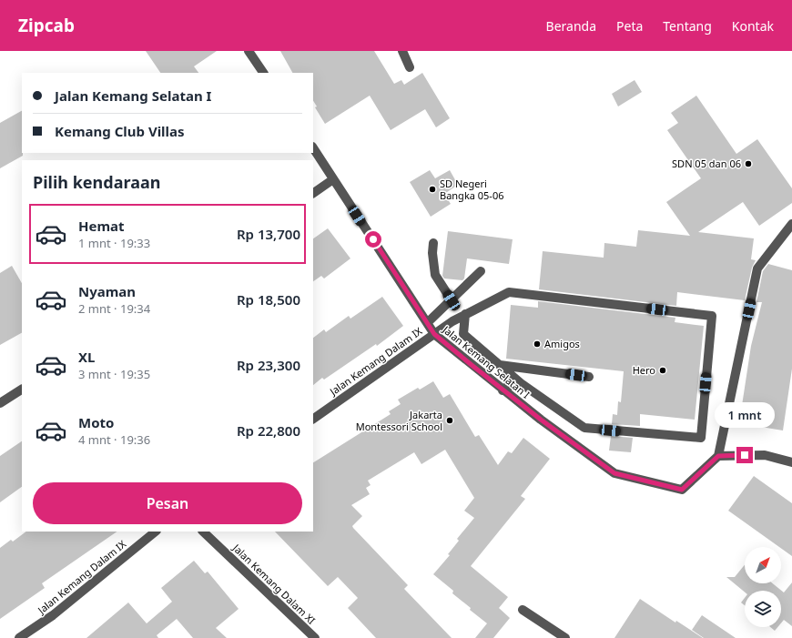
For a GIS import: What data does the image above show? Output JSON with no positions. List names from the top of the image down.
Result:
{
  "streets": {
    "street": ["Jalan Kemang Dalam IX", "Jalan Kemang Selatan I", "Jalan Kemang Dalam XI"]
  },
  "crossings": [
    ["Jalan Kemang Dalam IX", "Jalan Kemang Selatan I"]
  ],
  "places": [
    "SDN 05 dan 06",
    "SD Negeri Bangka 05-06",
    "Amigos",
    "Hero",
    "Jakarta Montessori School"
  ],
  "north": "top right",
  "page": {
    "header": "Zipcab",
    "nav": [
      "Beranda",
      "Peta",
      "Tentang",
      "Kontak"
    ],
    "banner": ["Jalan Kemang Selatan I", "Kemang Club Villas"],
    "heading": "Pilih kendaraan",
    "list": [
      {
        "name": "Hemat",
        "note": "1 mnt · 19:33",
        "value": "Rp 13,700"
      },
      {
        "name": "Nyaman",
        "note": "2 mnt · 19:34",
        "value": "Rp 18,500"
      },
      {
        "name": "XL",
        "note": "3 mnt · 19:35",
        "value": "Rp 23,300"
      },
      {
        "name": "Moto",
        "note": "4 mnt · 19:36",
        "value": "Rp 22,800"
      }
    ],
    "bubble": "1 mnt",
    "buttons": "Pesan"
  }
}
